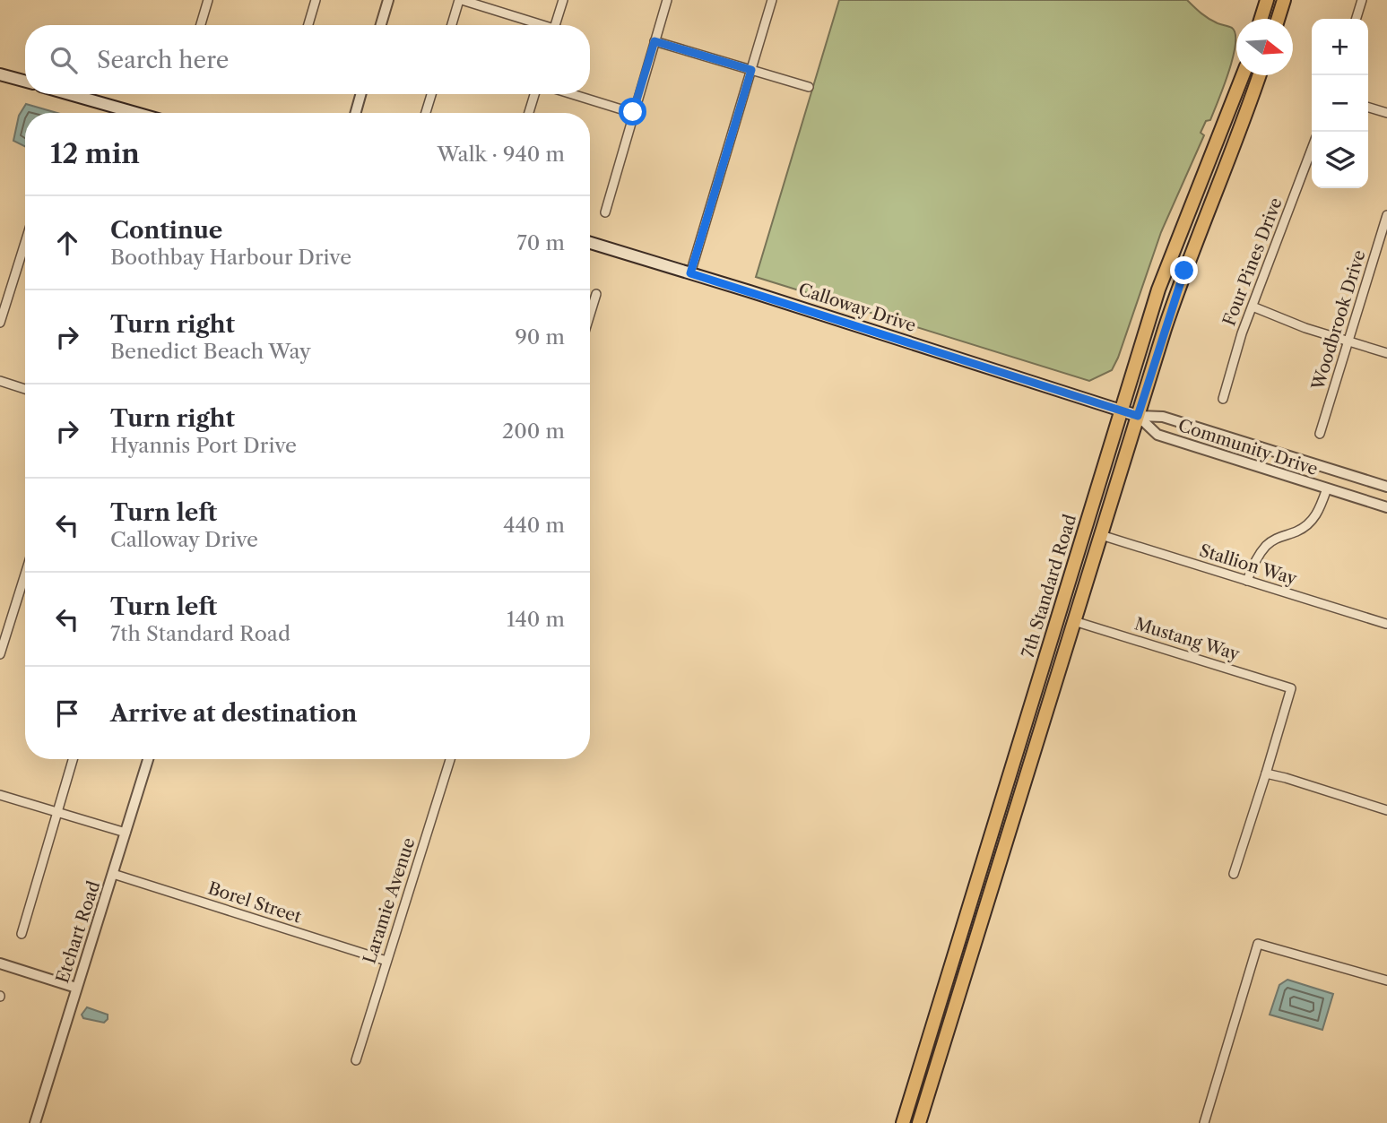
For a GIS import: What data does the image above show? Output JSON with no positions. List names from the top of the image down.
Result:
{
  "streets": {
    "main road": ["Calloway Drive", "7th Standard Road"],
    "street": [
      "Four Pines Drive",
      "Woodbrook Drive",
      "Community Drive",
      "Stallion Way",
      "Mustang Way",
      "Laramie Avenue",
      "Borel Street",
      "Etchart Road"
    ]
  },
  "crossings": [
    ["Calloway Drive", "Community Drive"],
    ["Calloway Drive", "7th Standard Road"],
    ["Community Drive", "7th Standard Road"],
    ["Stallion Way", "7th Standard Road"],
    ["7th Standard Road", "Mustang Way"],
    ["Laramie Avenue", "Borel Street"],
    ["Borel Street", "Etchart Road"]
  ],
  "north": "right",
  "page": {
    "map_buttons": ["+", "−"],
    "search": "Search here",
    "heading": ["12 min", "Walk · 940 m"],
    "list": [
      ["Continue", "Boothbay Harbour Drive", "70 m"],
      ["Turn right", "Benedict Beach Way", "90 m"],
      ["Turn right", "Hyannis Port Drive", "200 m"],
      ["Turn left", "Calloway Drive", "440 m"],
      ["Turn left", "7th Standard Road", "140 m"],
      "Arrive at destination"
    ]
  }
}
